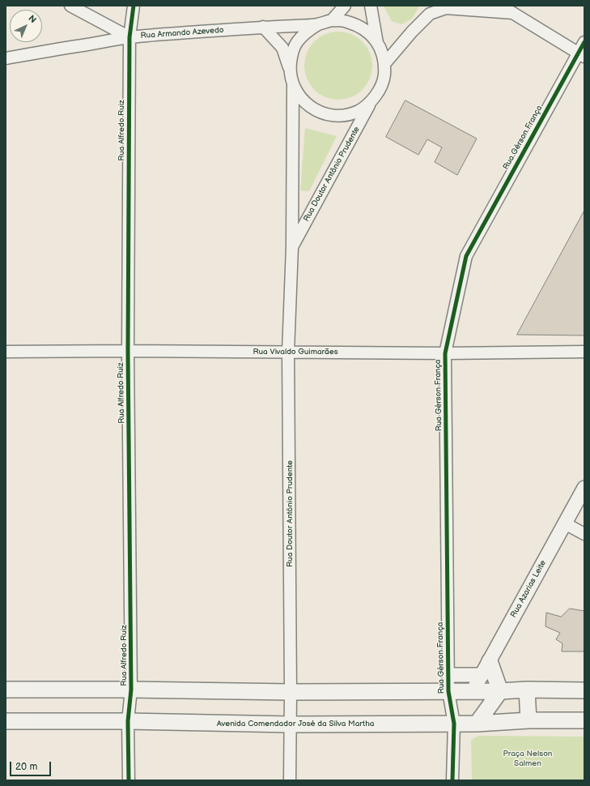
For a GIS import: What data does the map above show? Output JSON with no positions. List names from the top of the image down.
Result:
{
  "streets": {
    "main road": ["Avenida Comendador José da Silva Martha"],
    "street": [
      "Rua Armando Azevedo",
      "Rua Alfredo Ruiz",
      "Rua Gérson França",
      "Rua Doutor Antônio Prudente",
      "Rua Vivaldo Guimarães",
      "Rua Azarias Leite"
    ]
  },
  "crossings": [
    ["Rua Armando Azevedo", "Rua Alfredo Ruiz"],
    ["Rua Armando Azevedo", "Rua Doutor Antônio Prudente"],
    ["Rua Alfredo Ruiz", "Rua Vivaldo Guimarães"],
    ["Rua Alfredo Ruiz", "Avenida Comendador José da Silva Martha"],
    ["Rua Gérson França", "Rua Vivaldo Guimarães"],
    ["Rua Gérson França", "Avenida Comendador José da Silva Martha"],
    ["Rua Doutor Antônio Prudente", "Rua Vivaldo Guimarães"],
    ["Rua Doutor Antônio Prudente", "Avenida Comendador José da Silva Martha"]
  ],
  "parks": ["Praça Nelson Salmen"],
  "scale_bar": "20 m",
  "north": "top right"
}
